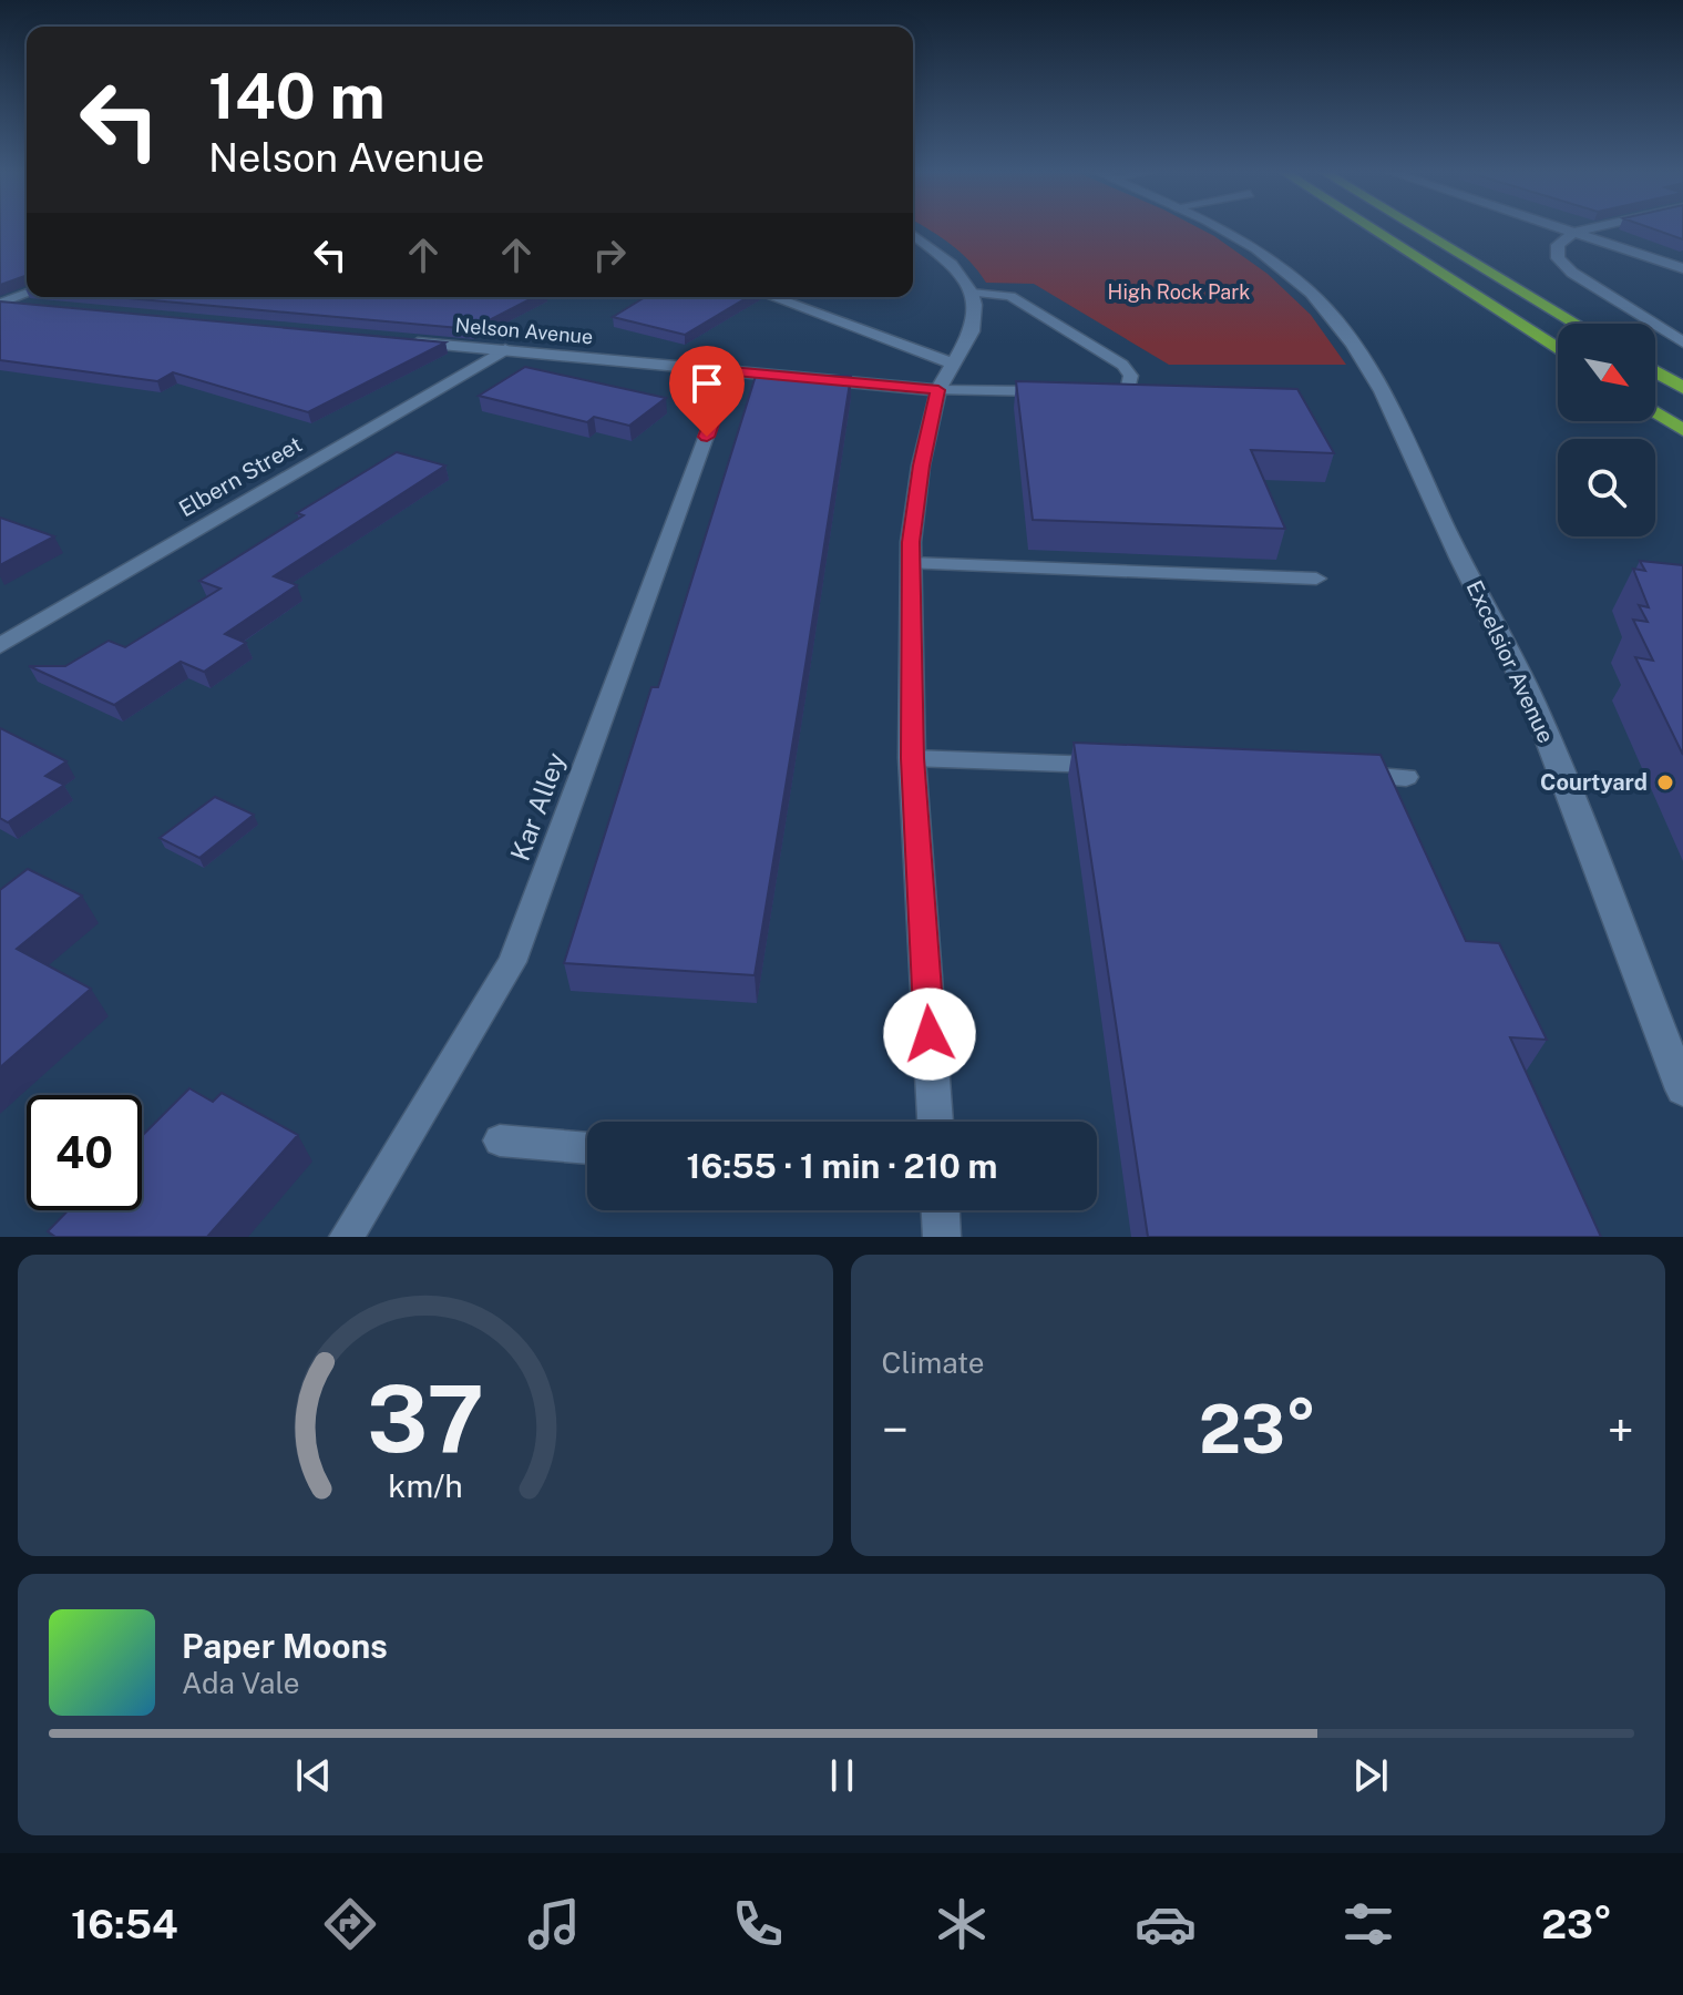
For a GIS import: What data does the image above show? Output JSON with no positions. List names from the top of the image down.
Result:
{
  "streets": {
    "street": ["Nelson Avenue", "Elbern Street", "Excelsior Avenue"],
    "lane": ["Kar Alley"]
  },
  "crossings": [
    ["Nelson Avenue", "Elbern Street"],
    ["Nelson Avenue", "Kar Alley"]
  ],
  "parks": ["High Rock Park"],
  "places": ["Courtyard"],
  "north": "bottom right",
  "page": {
    "turn": ["140 m", "Nelson Avenue"],
    "limit": "40",
    "trip": "16:55 · 1 min · 210 m",
    "tile": "Climate",
    "heat": ["−", "23°", "+"],
    "song": ["Paper Moons", "Ada Vale"],
    "tabs": ["16:54", "23°"],
    "gauge": ["37", "km/h"]
  }
}
